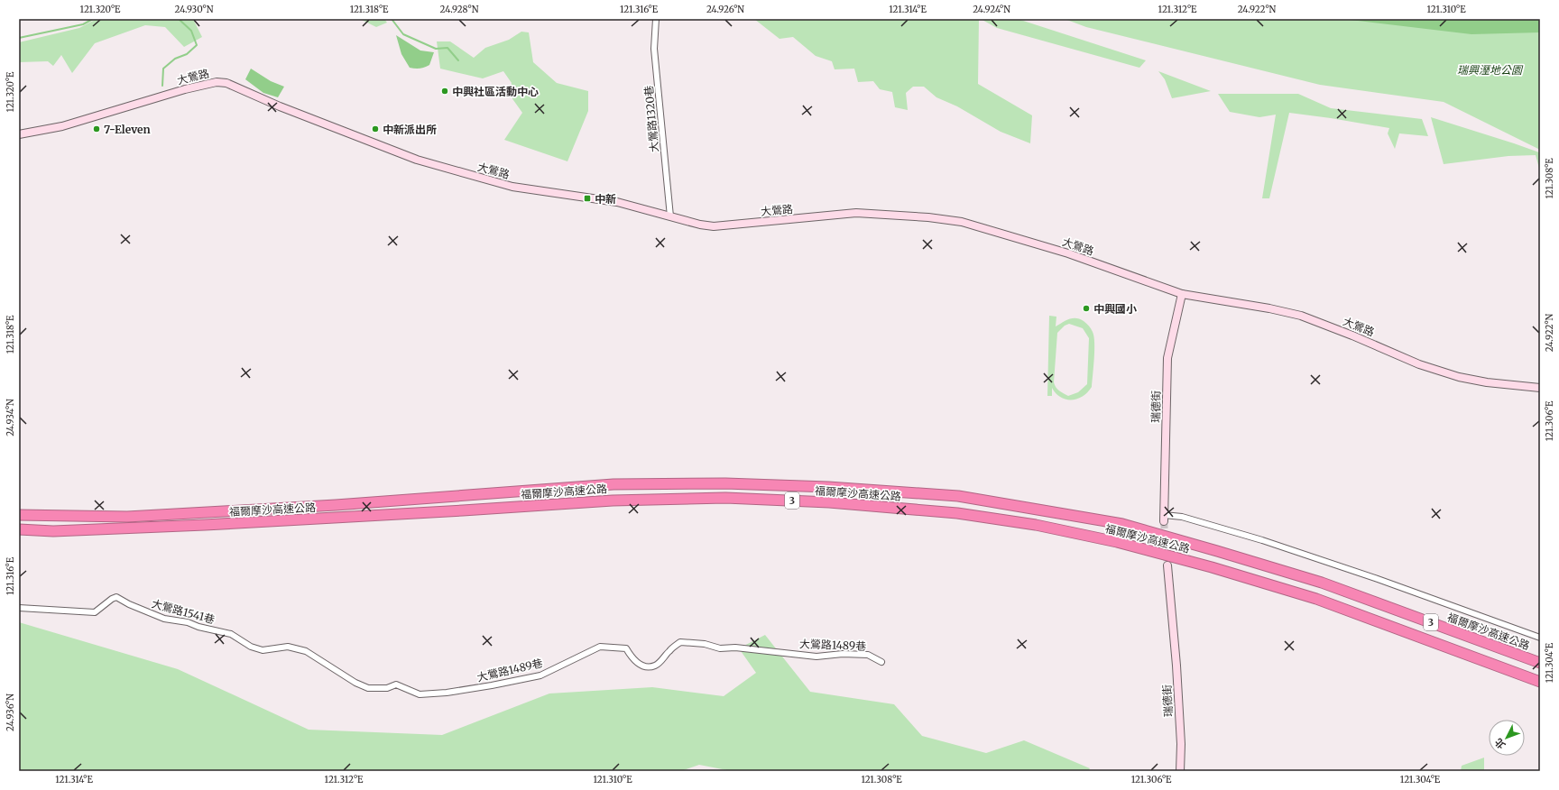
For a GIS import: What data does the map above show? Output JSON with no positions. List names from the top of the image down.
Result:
{
  "streets": {
    "highway": ["福爾摩沙高速公路", "3"],
    "street": [
      "大鶯路",
      "大鶯路1320巷",
      "瑞德街",
      "大鶯路1541巷",
      "大鶯路1489巷"
    ]
  },
  "crossings": [
    ["大鶯路", "大鶯路1320巷"],
    ["大鶯路", "瑞德街"],
    ["大鶯路1541巷", "大鶯路1489巷"]
  ],
  "parks": ["瑞興溼地公園"],
  "places": {
    "other": [
      "中興社區活動中心",
      "7-Eleven",
      "中新派出所",
      "中興國小"
    ],
    "transit": ["中新"]
  },
  "north": "bottom left",
  "coordinates": [
    "121.320°E",
    "24.930°N",
    "121.318°E",
    "24.928°N",
    "121.316°E",
    "24.926°N",
    "121.314°E",
    "24.924°N",
    "121.312°E",
    "24.922°N",
    "121.310°E",
    "121.308°E",
    "24.934°N",
    "121.306°E",
    "121.304°E",
    "24.936°N"
  ]
}
